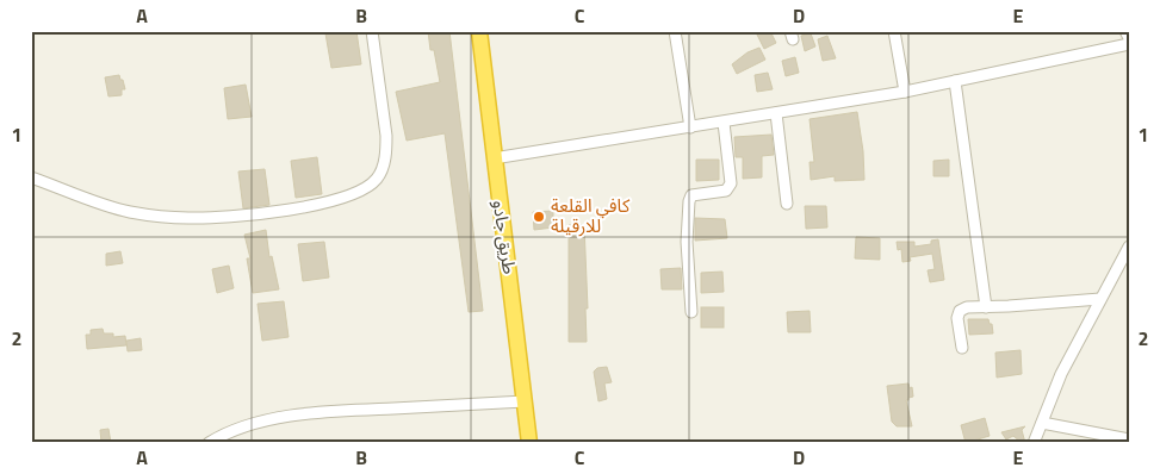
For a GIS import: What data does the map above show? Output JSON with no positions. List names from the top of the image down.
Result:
{
  "streets": {
    "highway": ["طريق جادو"]
  },
  "places": ["كافي القلعة للارقيلة"],
  "grid": {
    "columns": [
      "A",
      "B",
      "C",
      "D",
      "E"
    ],
    "rows": ["1", "2"]
  }
}
